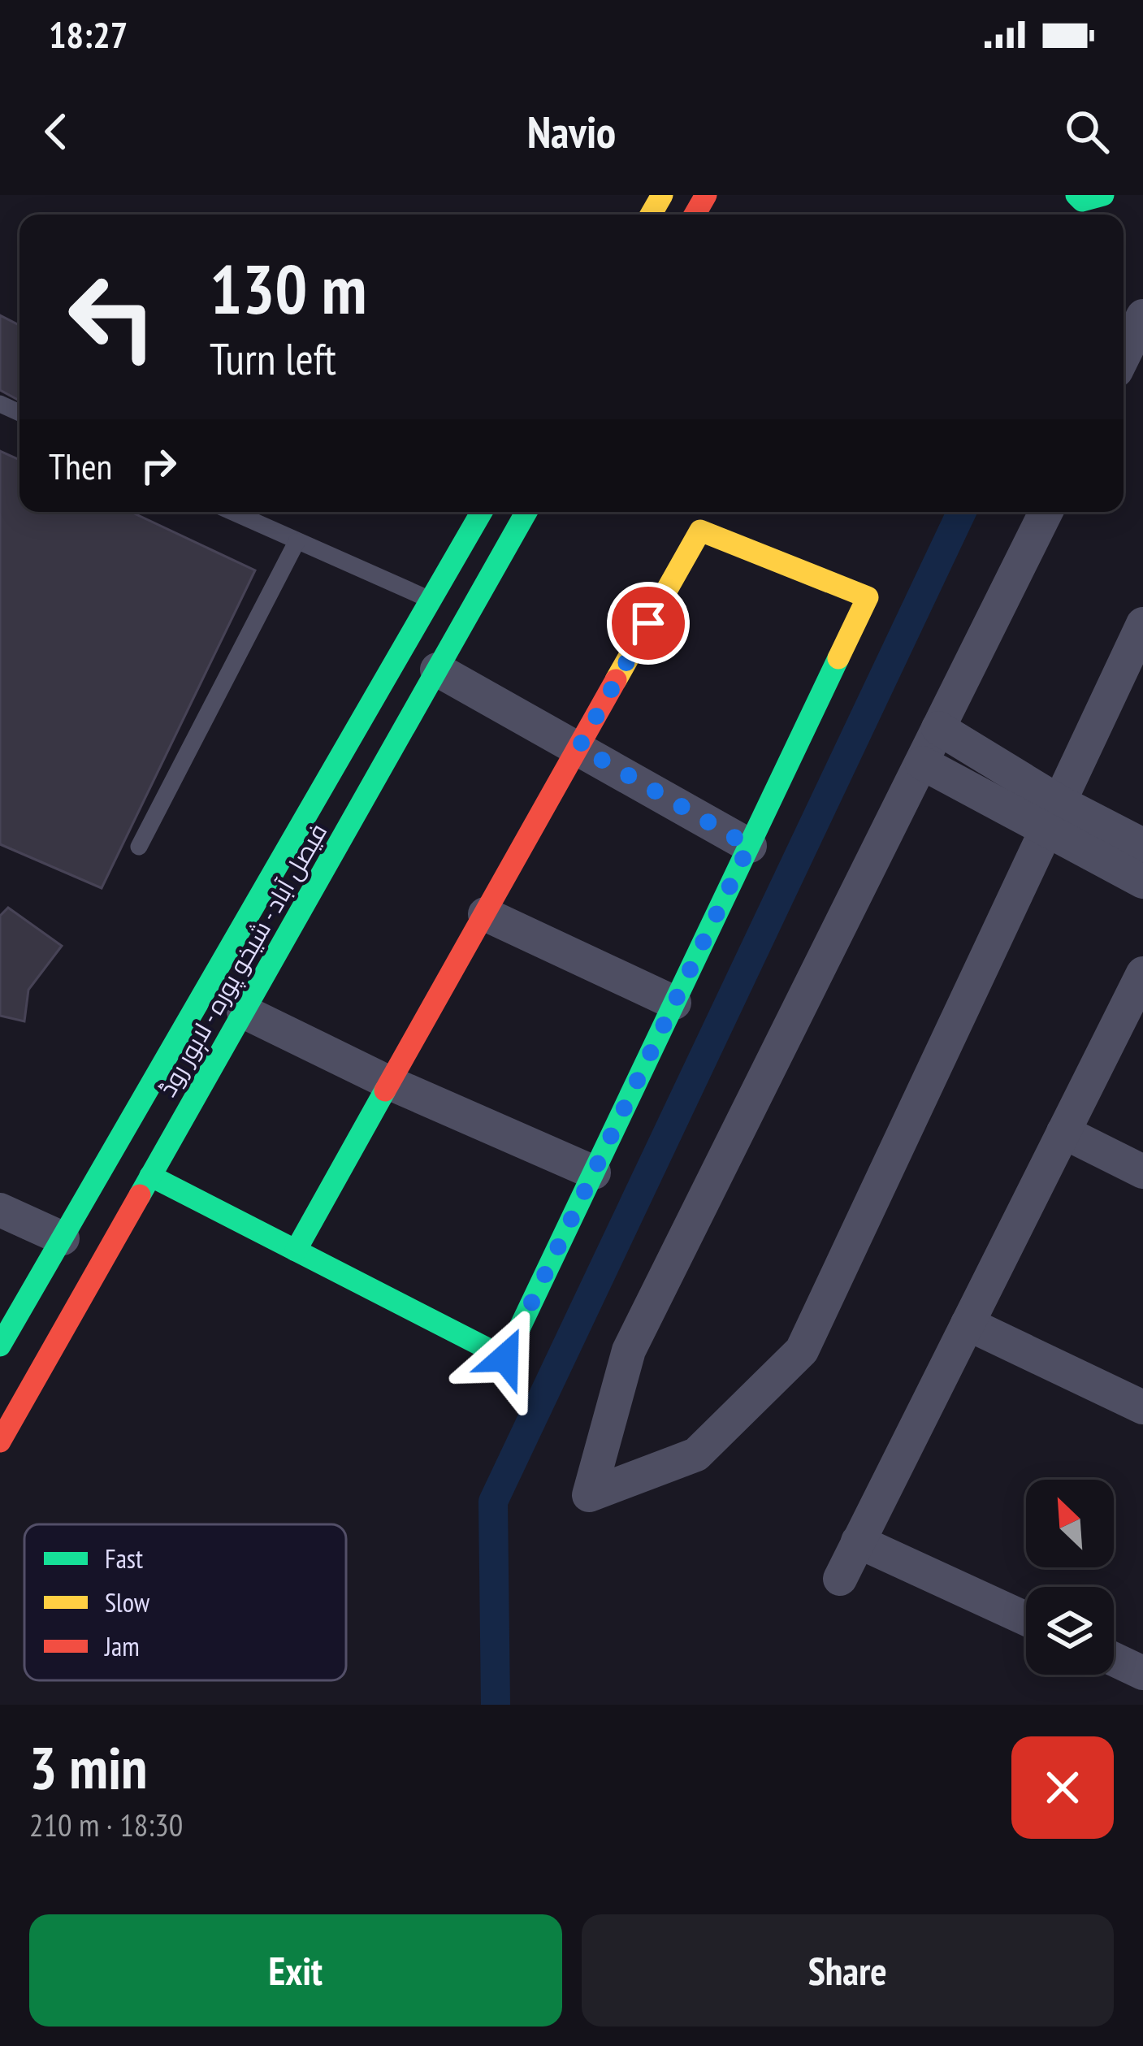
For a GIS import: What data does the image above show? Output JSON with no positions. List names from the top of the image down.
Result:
{
  "streets": {
    "main road": ["فیصل آباد - شیخو پورہ - لاہور روڈ"]
  },
  "legend": ["Fast", "Slow", "Jam"],
  "north": "top left",
  "page": {
    "status": "18:27",
    "header": "Navio",
    "turn": ["130 m", "Turn left"],
    "then": "Then",
    "heading": ["3 min", "210 m · 18:30"],
    "buttons": ["Exit", "Share"]
  }
}
